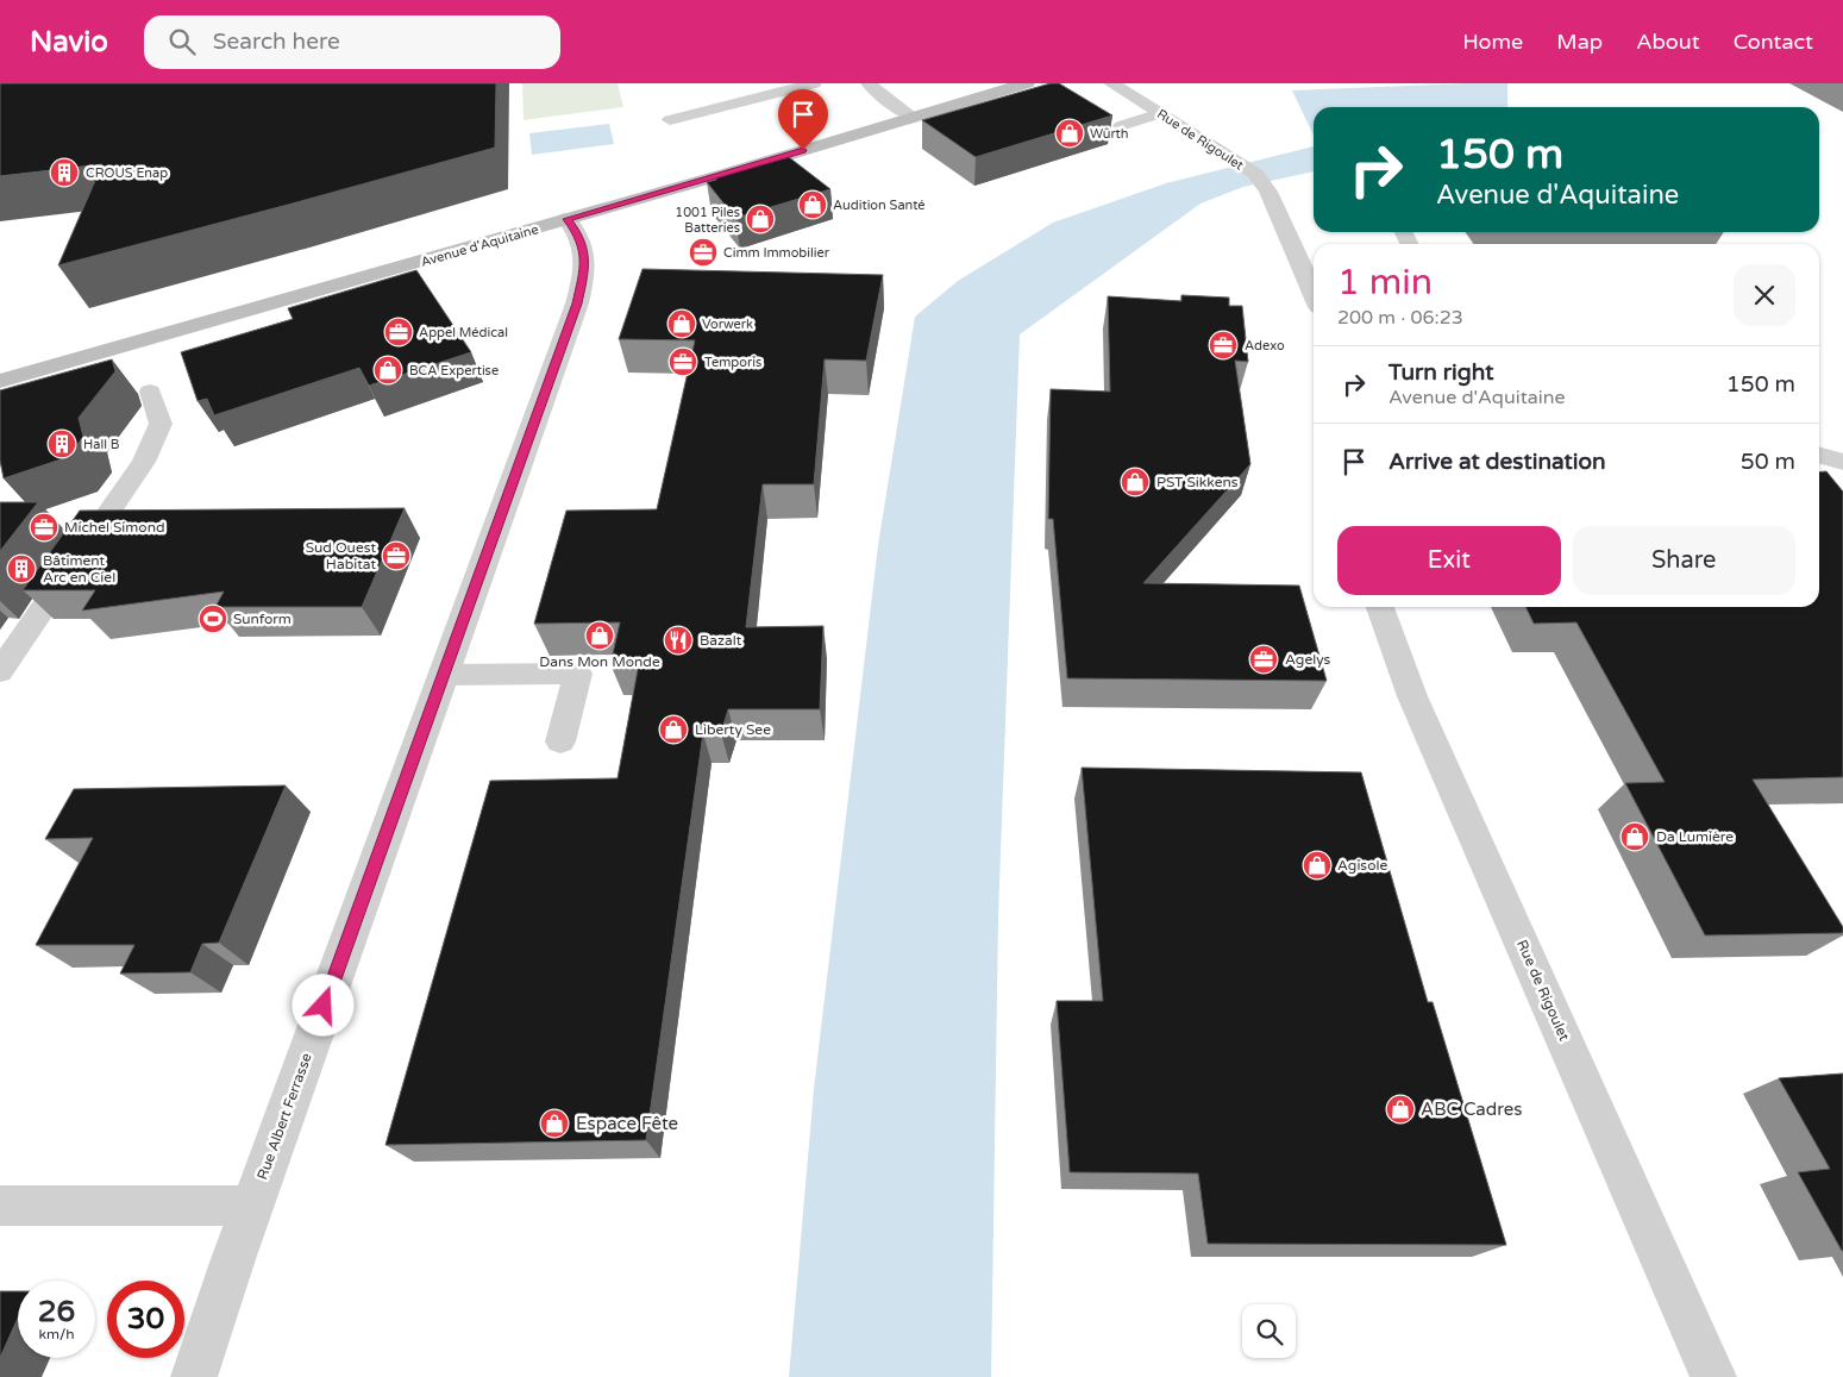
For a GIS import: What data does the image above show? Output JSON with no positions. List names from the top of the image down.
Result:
{
  "streets": {
    "street": ["Rue de Rigoulet", "Avenue d'Aquitaine", "Rue Albert Ferrasse"]
  },
  "crossings": [
    ["Avenue d'Aquitaine", "Rue Albert Ferrasse"]
  ],
  "places": {
    "shop": [
      "Würth",
      "Audition Santé",
      "1001 Piles Batteries",
      "Vorwerk",
      "BCA Expertise",
      "PST Sikkens",
      "Dans Mon Monde",
      "Liberty See",
      "Da Lumière",
      "Agisole",
      "ABC Cadres",
      "Espace Fête"
    ],
    "building": ["CROUS Enap", "Hall B", "Bâtiment Arc en Ciel"],
    "office": [
      "Cimm Immobilier",
      "Appel Médical",
      "Adexo",
      "Temporis",
      "Michel Simond",
      "Sud Ouest Habitat",
      "Agelys"
    ],
    "sports": ["Sunform"],
    "restaurant": ["Bazalt"]
  },
  "page": {
    "header": "Navio",
    "search": "Search here",
    "nav": [
      "Home",
      "Map",
      "About",
      "Contact"
    ],
    "turn": ["150 m", "Avenue d'Aquitaine"],
    "heading": ["1 min", "200 m · 06:23"],
    "list": [
      {
        "name": "Turn right",
        "note": "Avenue d'Aquitaine",
        "value": "150 m"
      },
      {
        "name": "Arrive at destination",
        "value": "50 m"
      }
    ],
    "buttons": ["Exit", "Share"],
    "speed": "26 km/h",
    "limit": "30"
  }
}
